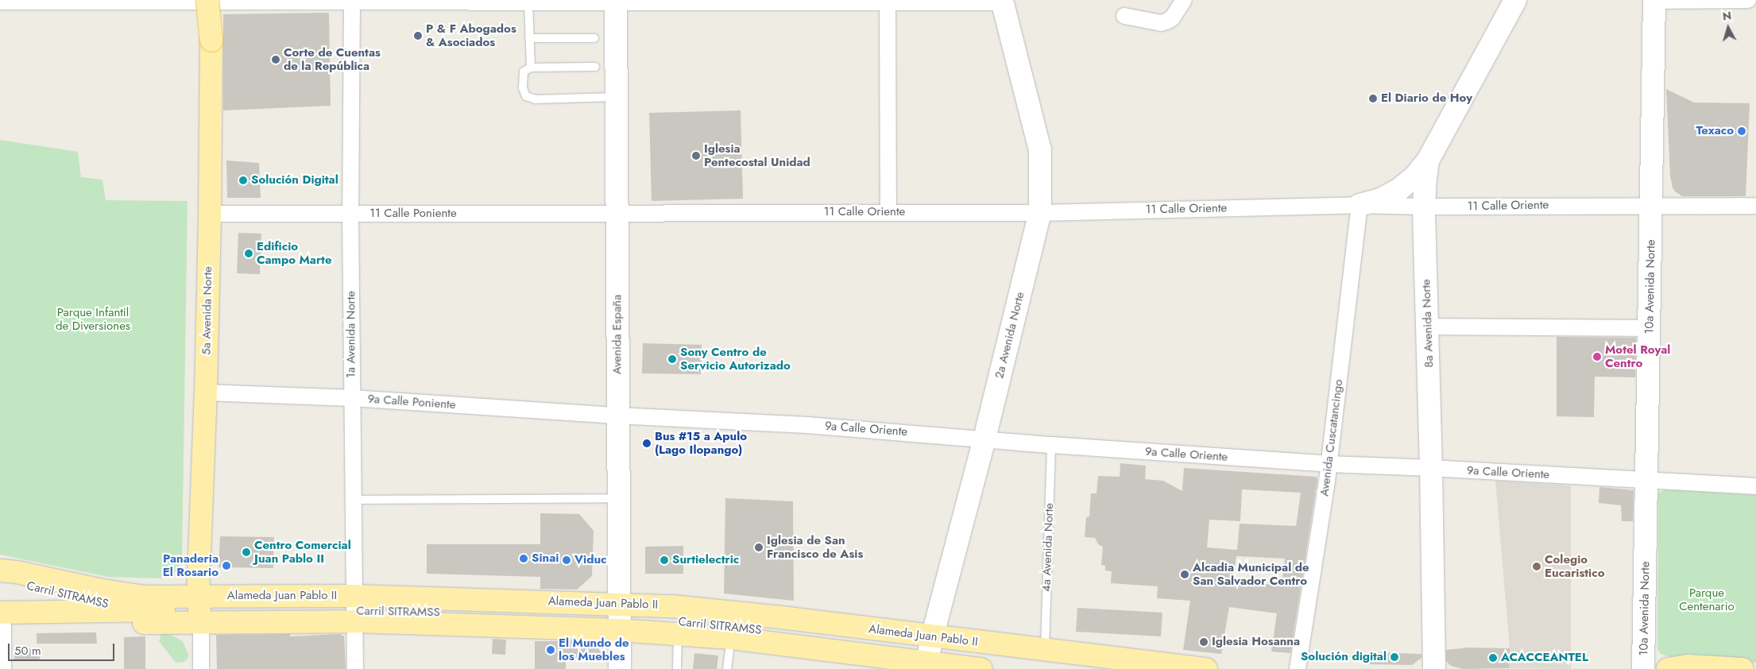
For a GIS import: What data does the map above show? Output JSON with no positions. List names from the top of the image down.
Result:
{
  "streets": {
    "main road": ["5a Avenida Norte", "Carril SITRAMSS", "Alameda Juan Pablo II"],
    "street": [
      "11 Calle Oriente",
      "11 Calle Poniente",
      "10a Avenida Norte",
      "8a Avenida Norte",
      "1a Avenida Norte",
      "Avenida España",
      "2a Avenida Norte",
      "9a Calle Poniente",
      "9a Calle Oriente",
      "Avenida Cuscatancingo"
    ],
    "lane": ["4a Avenida Norte"]
  },
  "crossings": [
    ["11 Calle Oriente", "11 Calle Poniente"],
    ["11 Calle Oriente", "10a Avenida Norte"],
    ["11 Calle Oriente", "8a Avenida Norte"],
    ["11 Calle Oriente", "Avenida España"],
    ["11 Calle Oriente", "2a Avenida Norte"],
    ["11 Calle Oriente", "Avenida Cuscatancingo"],
    ["11 Calle Poniente", "5a Avenida Norte"],
    ["11 Calle Poniente", "1a Avenida Norte"],
    ["11 Calle Poniente", "Avenida España"],
    ["10a Avenida Norte", "9a Calle Oriente"],
    ["5a Avenida Norte", "9a Calle Poniente"],
    ["5a Avenida Norte", "Carril SITRAMSS"],
    ["5a Avenida Norte", "Alameda Juan Pablo II"],
    ["8a Avenida Norte", "9a Calle Oriente"],
    ["1a Avenida Norte", "9a Calle Poniente"],
    ["1a Avenida Norte", "Carril SITRAMSS"],
    ["1a Avenida Norte", "Alameda Juan Pablo II"],
    ["Avenida España", "9a Calle Poniente"],
    ["Avenida España", "9a Calle Oriente"],
    ["Avenida España", "Carril SITRAMSS"],
    ["Avenida España", "Alameda Juan Pablo II"],
    ["2a Avenida Norte", "9a Calle Oriente"],
    ["2a Avenida Norte", "Carril SITRAMSS"],
    ["2a Avenida Norte", "Alameda Juan Pablo II"],
    ["9a Calle Poniente", "9a Calle Oriente"],
    ["9a Calle Oriente", "Avenida Cuscatancingo"],
    ["9a Calle Oriente", "4a Avenida Norte"],
    ["4a Avenida Norte", "Alameda Juan Pablo II"],
    ["Carril SITRAMSS", "Alameda Juan Pablo II"]
  ],
  "parks": ["Parque Infantil de Diversiones", "Parque Centenario"],
  "places": [
    "P & F Abogados & Asociados",
    "Corte de Cuentas de la República",
    "El Diario de Hoy",
    "Texaco",
    "Iglesia Pentecostal Unidad",
    "Solución Digital",
    "Edificio Campo Marte",
    "Motel Royal Centro",
    "Sony Centro de Servicio Autorizado",
    "Bus #15 a Apulo (Lago Ilopango)",
    "Iglesia de San Francisco de Asis",
    "Centro Comercial Juan Pablo II",
    "Sinai",
    "Viduc",
    "Surtielectric",
    "Panaderia El Rosario",
    "Colegio Eucaristico",
    "Alcadia Municipal de San Salvador Centro",
    "Iglesia Hosanna",
    "El Mundo de los Muebles",
    "Solución digital",
    "ACACCEANTEL"
  ],
  "scale_bar": "50 m",
  "north": "top"
}
